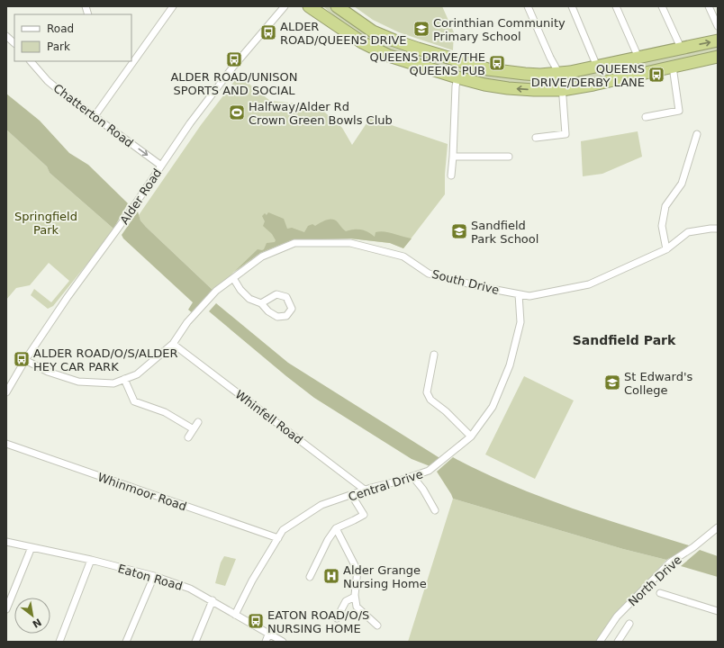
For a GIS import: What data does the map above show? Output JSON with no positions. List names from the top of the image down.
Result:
{
  "streets": {
    "street": [
      "Chatterton Road",
      "Alder Road",
      "South Drive",
      "Whinfell Road",
      "Central Drive",
      "Whinmoor Road",
      "Eaton Road",
      "North Drive"
    ]
  },
  "crossings": [
    ["Chatterton Road", "Alder Road"],
    ["Alder Road", "South Drive"],
    ["South Drive", "Whinfell Road"],
    ["South Drive", "Central Drive"],
    ["Whinfell Road", "Central Drive"],
    ["Central Drive", "Whinmoor Road"],
    ["Central Drive", "Eaton Road"]
  ],
  "one_way": ["Chatterton Road"],
  "districts": ["Sandfield Park"],
  "parks": ["Springfield Park"],
  "places": {
    "school or university": ["Corinthian Community Primary School", "Sandfield Park School", "St Edward's College"],
    "bus stop": [
      "ALDER ROAD/QUEENS DRIVE",
      "ALDER ROAD/UNISON SPORTS AND SOCIAL",
      "QUEENS DRIVE/THE QUEENS PUB",
      "QUEENS DRIVE/DERBY LANE",
      "ALDER ROAD/O/S/ALDER HEY CAR PARK",
      "EATON ROAD/O/S NURSING HOME"
    ],
    "sports": ["Halfway/Alder Rd Crown Green Bowls Club"],
    "hospital": ["Alder Grange Nursing Home"]
  },
  "legend": ["Road", "Park"],
  "north": "bottom right"
}
